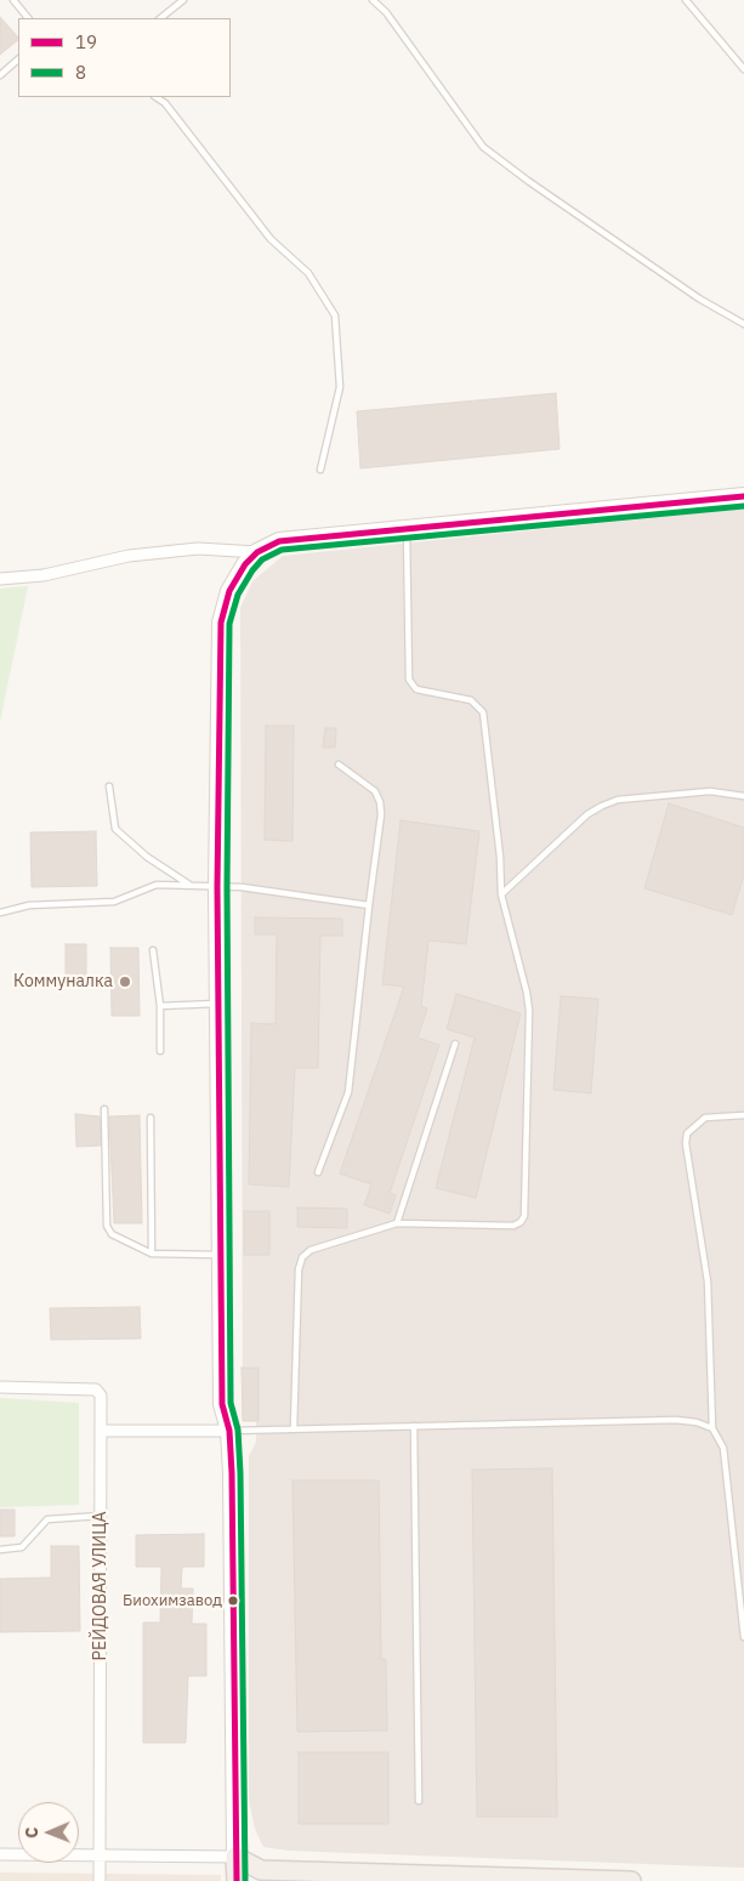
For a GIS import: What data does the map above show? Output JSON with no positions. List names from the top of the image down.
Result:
{
  "streets": {
    "street": ["РЕЙДОВАЯ УЛИЦА"]
  },
  "places": ["Коммуналка", "Биохимзавод"],
  "lines": ["transit line 19", "transit line 8"],
  "legend": ["19", "8"],
  "north": "left"
}
